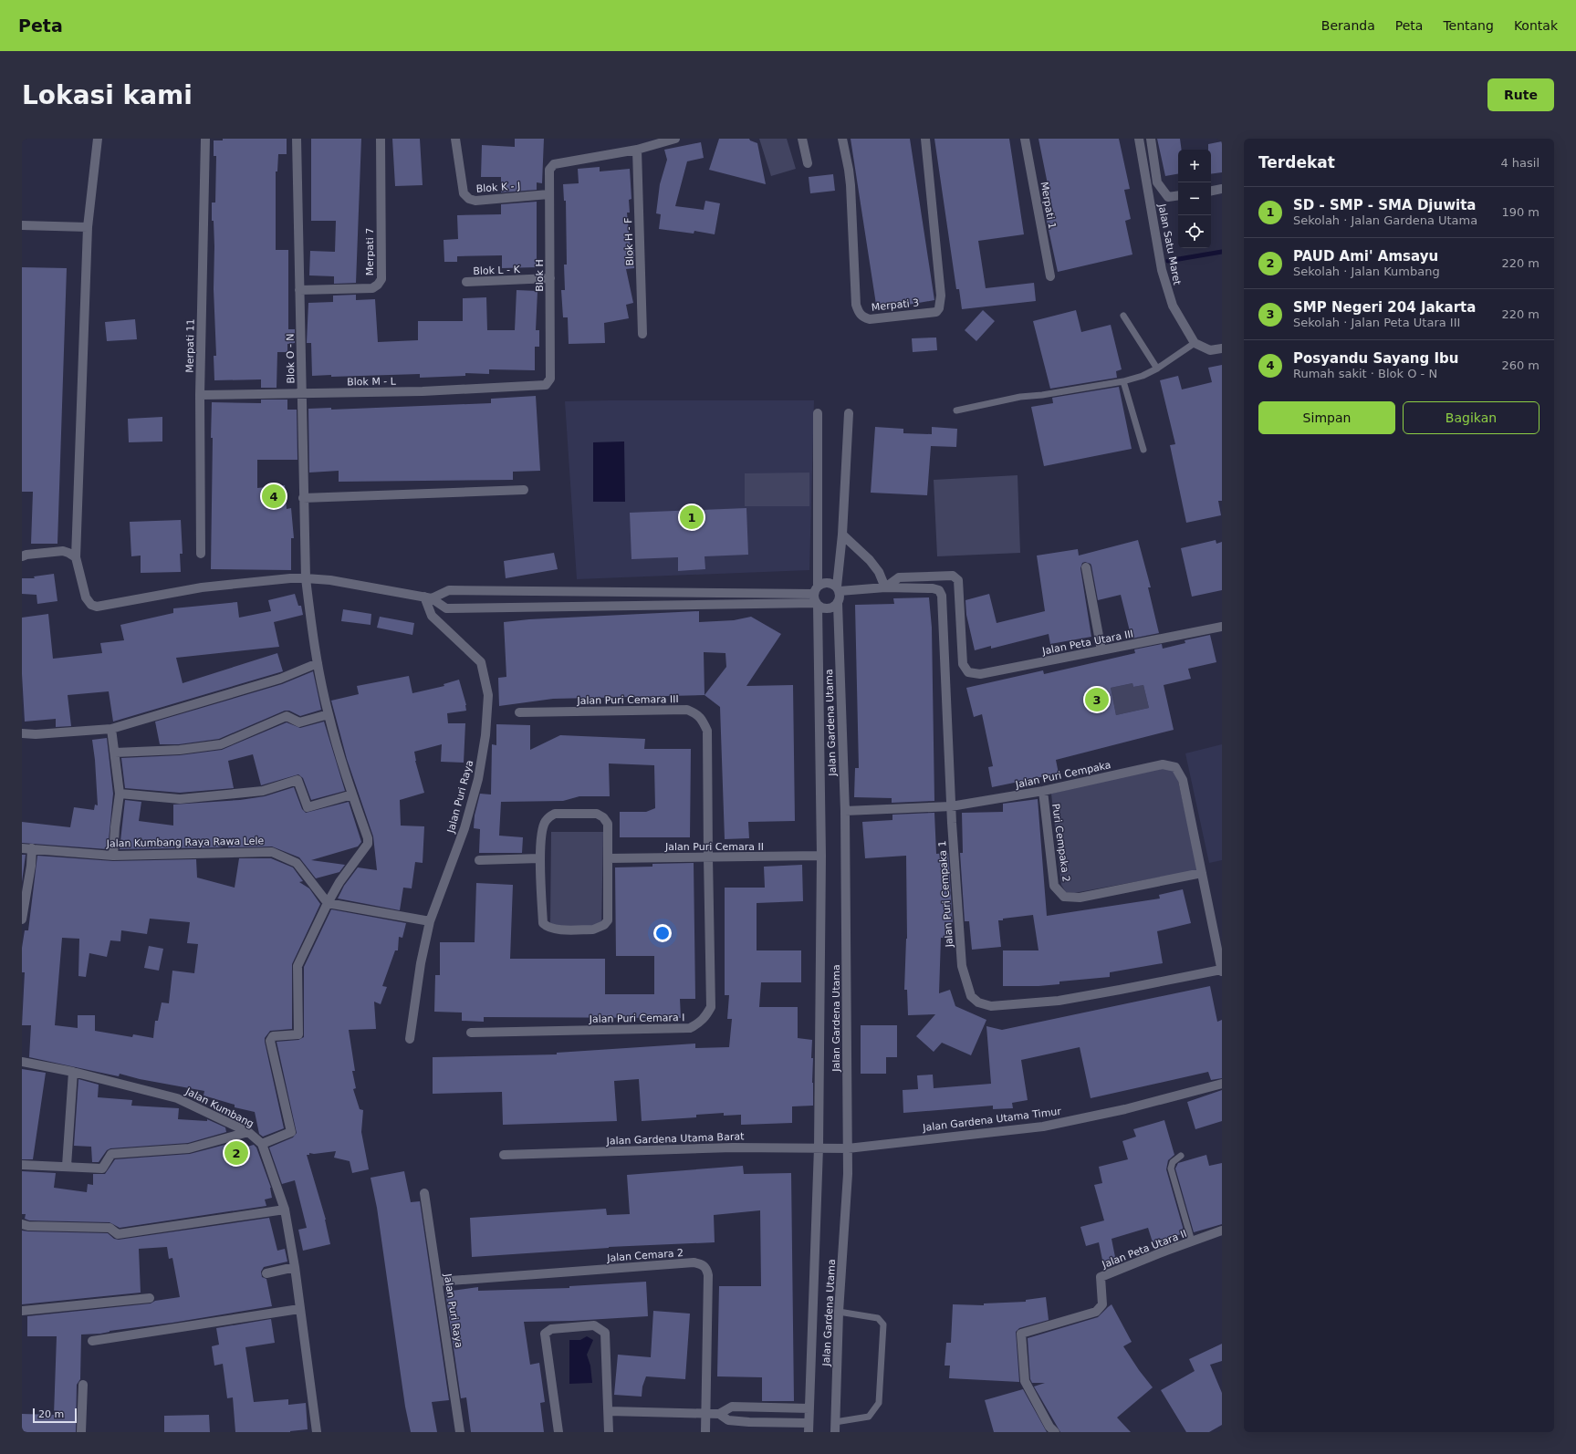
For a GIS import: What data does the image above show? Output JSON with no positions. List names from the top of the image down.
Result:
{
  "streets": {
    "street": [
      "Blok K - J",
      "Merpati 1",
      "Blok H - F",
      "Jalan Satu Maret",
      "Merpati 7",
      "Blok L - K",
      "Blok H",
      "Merpati 3",
      "Merpati 11",
      "Blok O - N",
      "Blok M - L",
      "Jalan Peta Utara III",
      "Jalan Puri Cemara III",
      "Jalan Gardena Utama",
      "Jalan Puri Cempaka",
      "Jalan Puri Raya",
      "Jalan Kumbang Raya Rawa Lele",
      "Puri Cempaka 2",
      "Jalan Puri Cemara II",
      "Jalan Puri Cempaka 1",
      "Jalan Puri Cemara I",
      "Jalan Kumbang",
      "Jalan Gardena Utama Timur",
      "Jalan Gardena Utama Barat",
      "Jalan Peta Utara II",
      "Jalan Cemara 2"
    ]
  },
  "crossings": [
    ["Blok K - J", "Blok H"],
    ["Blok H - F", "Blok H"],
    ["Merpati 7", "Blok O - N"],
    ["Blok L - K", "Blok H"],
    ["Blok H", "Blok M - L"],
    ["Merpati 11", "Blok M - L"],
    ["Blok O - N", "Blok M - L"],
    ["Blok O - N", "Jalan Kumbang Raya Rawa Lele"],
    ["Jalan Peta Utara III", "Jalan Puri Cempaka 1"],
    ["Jalan Puri Cemara III", "Jalan Puri Cemara II"],
    ["Jalan Puri Cemara III", "Jalan Puri Cemara I"],
    ["Jalan Gardena Utama", "Jalan Puri Cempaka"],
    ["Jalan Gardena Utama", "Jalan Puri Cemara II"],
    ["Jalan Gardena Utama", "Jalan Puri Cempaka 1"],
    ["Jalan Gardena Utama", "Jalan Gardena Utama Timur"],
    ["Jalan Gardena Utama", "Jalan Gardena Utama Barat"],
    ["Jalan Puri Cempaka", "Puri Cempaka 2"],
    ["Jalan Puri Cempaka", "Jalan Puri Cempaka 1"],
    ["Jalan Puri Raya", "Jalan Cemara 2"],
    ["Jalan Puri Cemara II", "Jalan Puri Cemara I"],
    ["Jalan Gardena Utama Timur", "Jalan Gardena Utama Barat"]
  ],
  "scale_bar": "20 m",
  "page": {
    "header": "Peta",
    "nav": [
      "Beranda",
      "Peta",
      "Tentang",
      "Kontak"
    ],
    "buttons": [
      "Rute",
      ["Simpan", "Bagikan"]
    ],
    "title": "Lokasi kami",
    "heading": ["Terdekat", "4 hasil"],
    "map_buttons": ["+", "−"],
    "list": [
      {
        "mark": "1",
        "name": "SD - SMP - SMA Djuwita",
        "note": "Sekolah · Jalan Gardena Utama",
        "value": "190 m"
      },
      {
        "mark": "2",
        "name": "PAUD Ami' Amsayu",
        "note": "Sekolah · Jalan Kumbang",
        "value": "220 m"
      },
      {
        "mark": "3",
        "name": "SMP Negeri 204 Jakarta",
        "note": "Sekolah · Jalan Peta Utara III",
        "value": "220 m"
      },
      {
        "mark": "4",
        "name": "Posyandu Sayang Ibu",
        "note": "Rumah sakit · Blok O - N",
        "value": "260 m"
      }
    ],
    "pins": [
      "4",
      "1",
      "3",
      "2"
    ],
    "scale": "20 m"
  }
}
